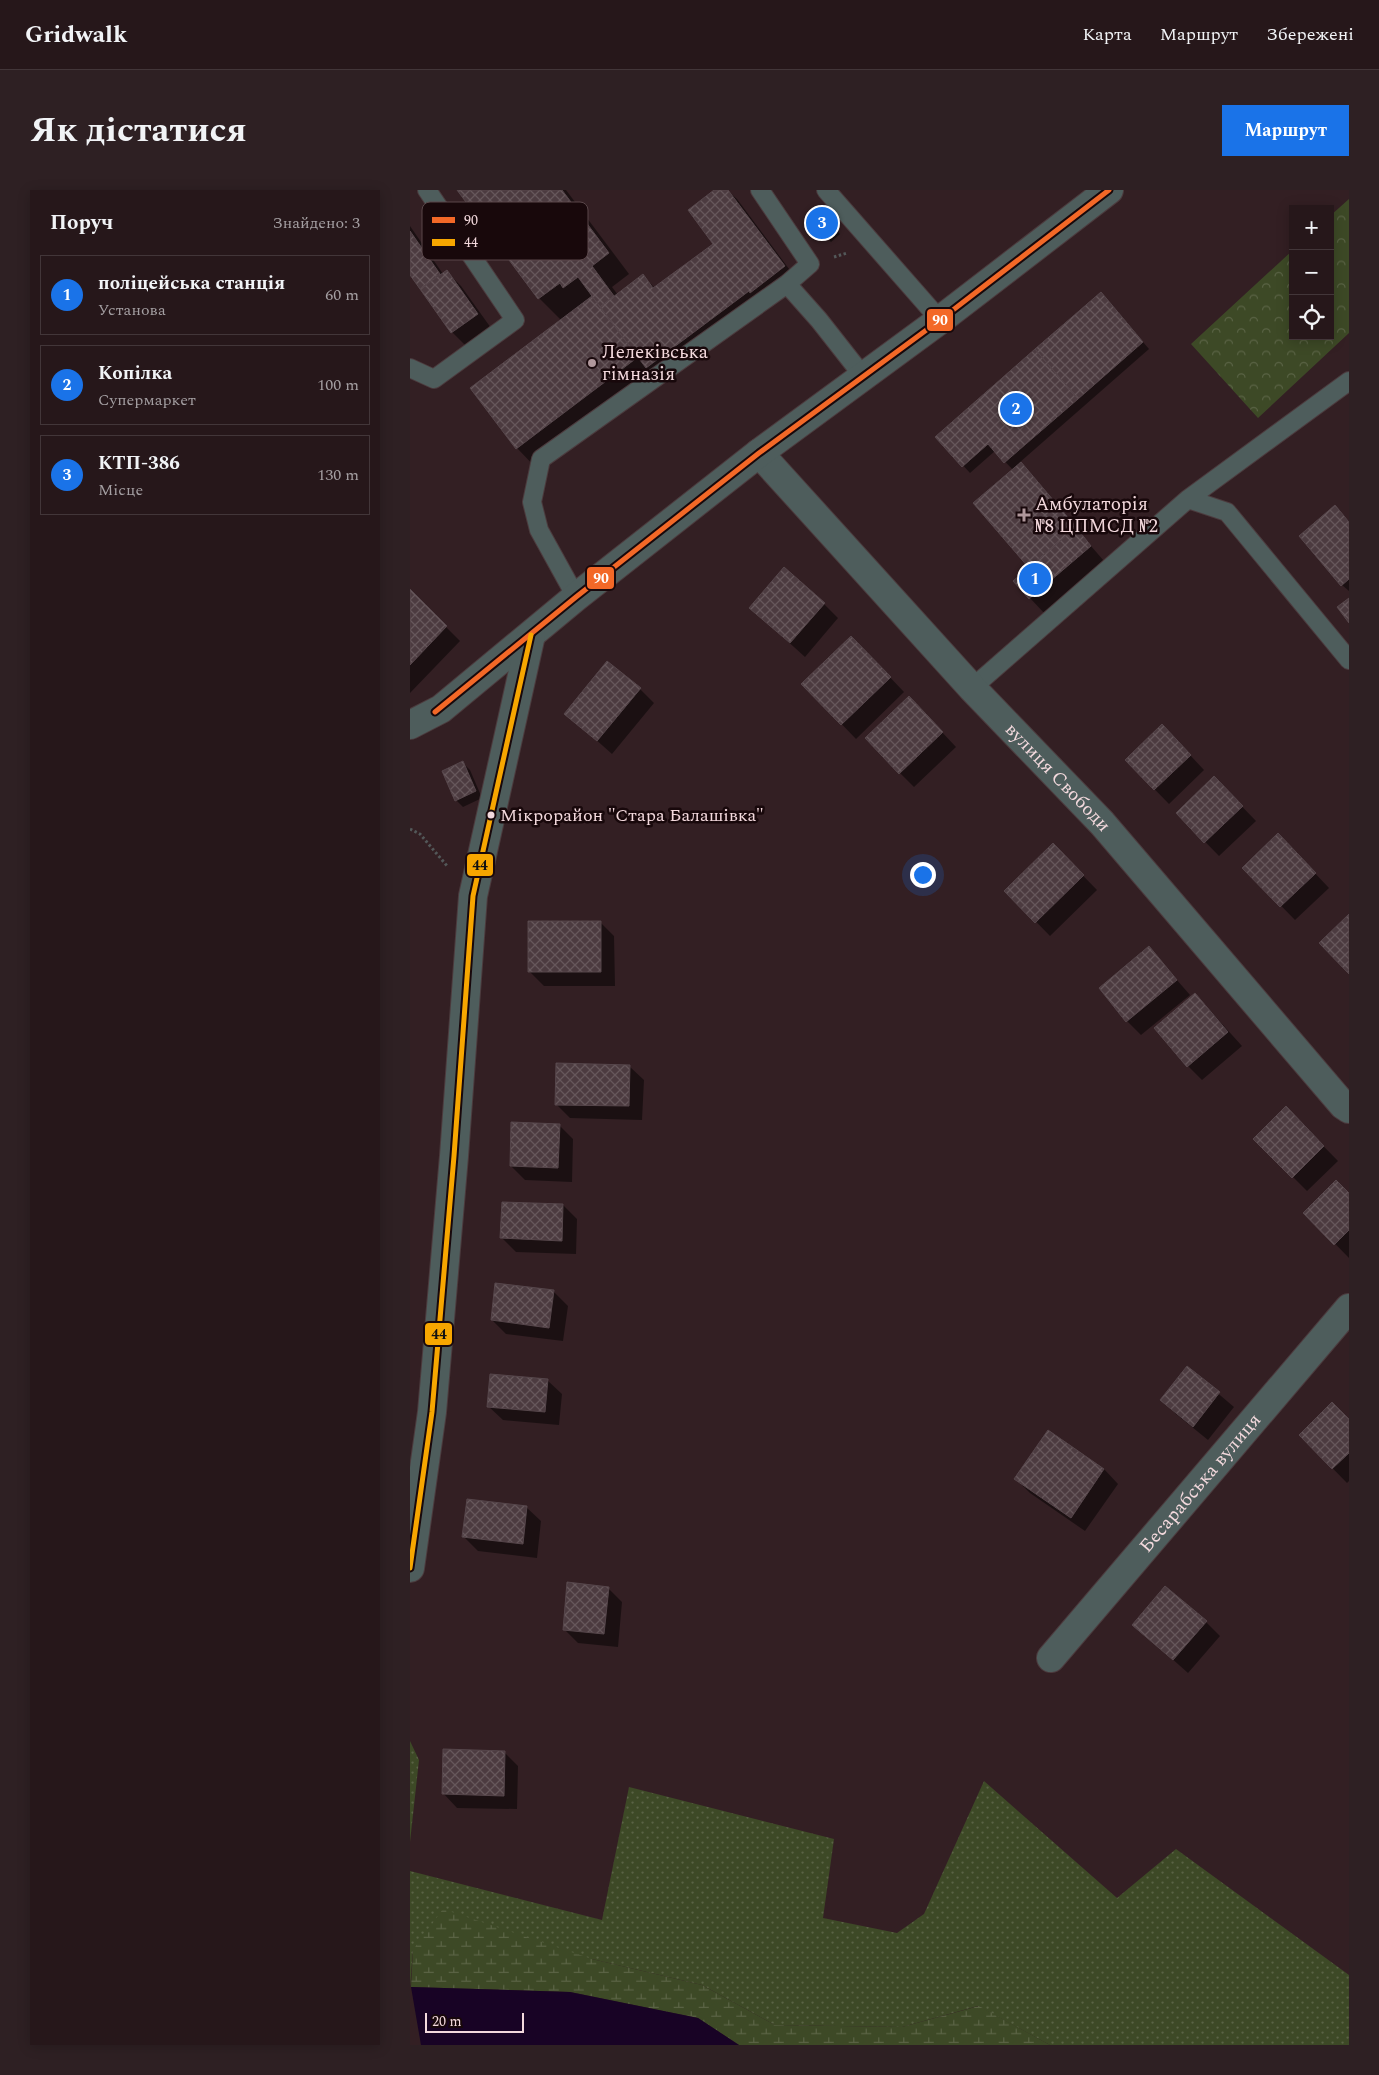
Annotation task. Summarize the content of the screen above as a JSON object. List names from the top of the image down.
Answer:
{
  "streets": {
    "street": ["вулиця Свободи", "Бесарабська вулиця"]
  },
  "places": {
    "other": ["Лелеківська гімназія", "Мікрорайон \"Стара Балашівка\""],
    "health": ["Амбулаторія №8 ЦПМСД №2"]
  },
  "lines": ["transit line 90", "transit line 44"],
  "legend": ["90", "44"],
  "scale_bar": "20 m",
  "page": {
    "header": "Gridwalk",
    "nav": ["Карта", "Маршрут", "Збережені"],
    "title": "Як дістатися",
    "buttons": "Маршрут",
    "heading": ["Поруч", "Знайдено: 3"],
    "map_buttons": ["+", "−"],
    "pins": ["3", "2", "1"],
    "list": [
      {
        "mark": "1",
        "name": "поліцейська станція",
        "note": "Установа",
        "value": "60 m"
      },
      {
        "mark": "2",
        "name": "Копілка",
        "note": "Супермаркет",
        "value": "100 m"
      },
      {
        "mark": "3",
        "name": "КТП-386",
        "note": "Місце",
        "value": "130 m"
      }
    ],
    "scale": "20 m"
  }
}
